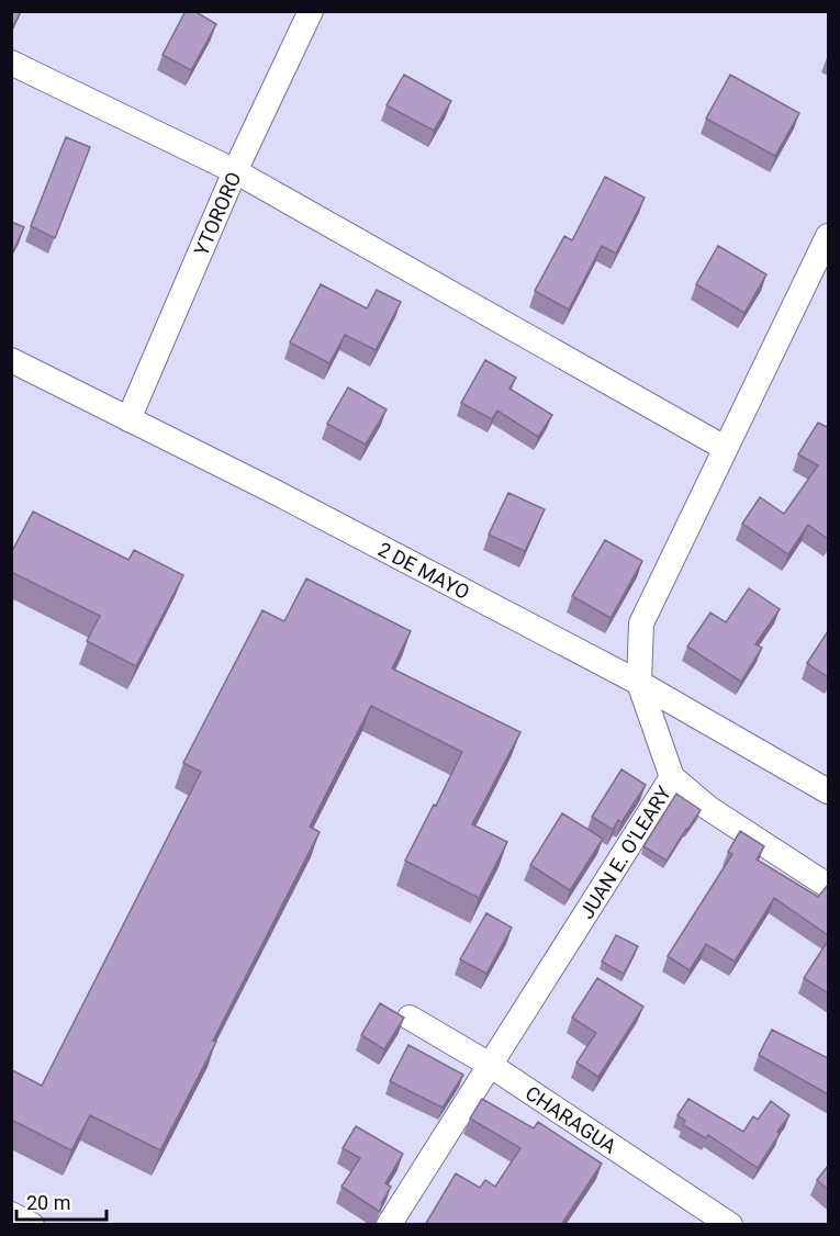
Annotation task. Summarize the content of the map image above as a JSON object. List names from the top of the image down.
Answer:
{
  "streets": {
    "street": [
      "YTORORO",
      "2 DE MAYO",
      "JUAN E. O'LEARY",
      "CHARAGUA"
    ]
  },
  "crossings": [
    ["YTORORO", "2 DE MAYO"],
    ["2 DE MAYO", "JUAN E. O'LEARY"],
    ["JUAN E. O'LEARY", "CHARAGUA"]
  ],
  "scale_bar": "20 m"
}
